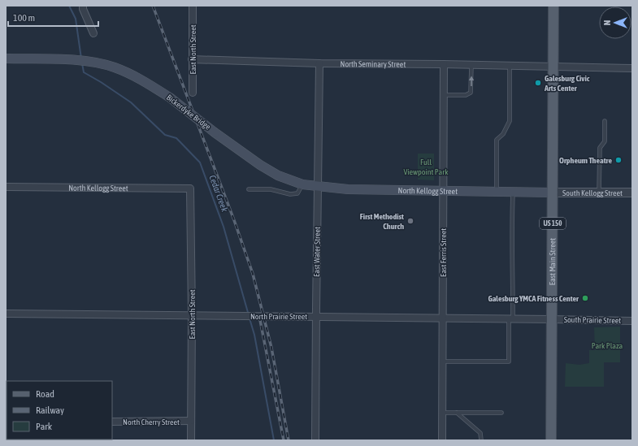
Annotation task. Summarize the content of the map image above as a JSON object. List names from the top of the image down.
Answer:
{
  "streets": {
    "main road": [
      "Bickerdyke Bridge",
      "North Kellogg Street",
      "US 150",
      "East Main Street"
    ],
    "street": [
      "East North Street",
      "North Seminary Street",
      "South Kellogg Street",
      "East Water Street",
      "East Ferris Street",
      "North Prairie Street",
      "South Prairie Street",
      "North Cherry Street"
    ]
  },
  "crossings": [
    ["East North Street", "North Seminary Street"],
    ["East North Street", "North Kellogg Street"],
    ["East North Street", "North Prairie Street"],
    ["East North Street", "North Cherry Street"],
    ["North Seminary Street", "East Water Street"],
    ["North Seminary Street", "East Ferris Street"],
    ["North Seminary Street", "East Main Street"],
    ["Bickerdyke Bridge", "North Kellogg Street"],
    ["North Kellogg Street", "South Kellogg Street"],
    ["North Kellogg Street", "East Water Street"],
    ["North Kellogg Street", "East Ferris Street"],
    ["North Kellogg Street", "East Main Street"],
    ["South Kellogg Street", "East Main Street"],
    ["East Water Street", "North Prairie Street"],
    ["East Ferris Street", "North Prairie Street"],
    ["East Main Street", "North Prairie Street"],
    ["East Main Street", "South Prairie Street"],
    ["North Prairie Street", "South Prairie Street"]
  ],
  "water": ["Cedar Creek"],
  "parks": ["Full Viewpoint Park", "Park Plaza"],
  "places": [
    "Galesburg Civic Arts Center",
    "Orpheum Theatre",
    "First Methodist Church",
    "Galesburg YMCA Fitness Center"
  ],
  "legend": ["Road", "Railway", "Park"],
  "scale_bar": "100 m",
  "north": "left"
}
